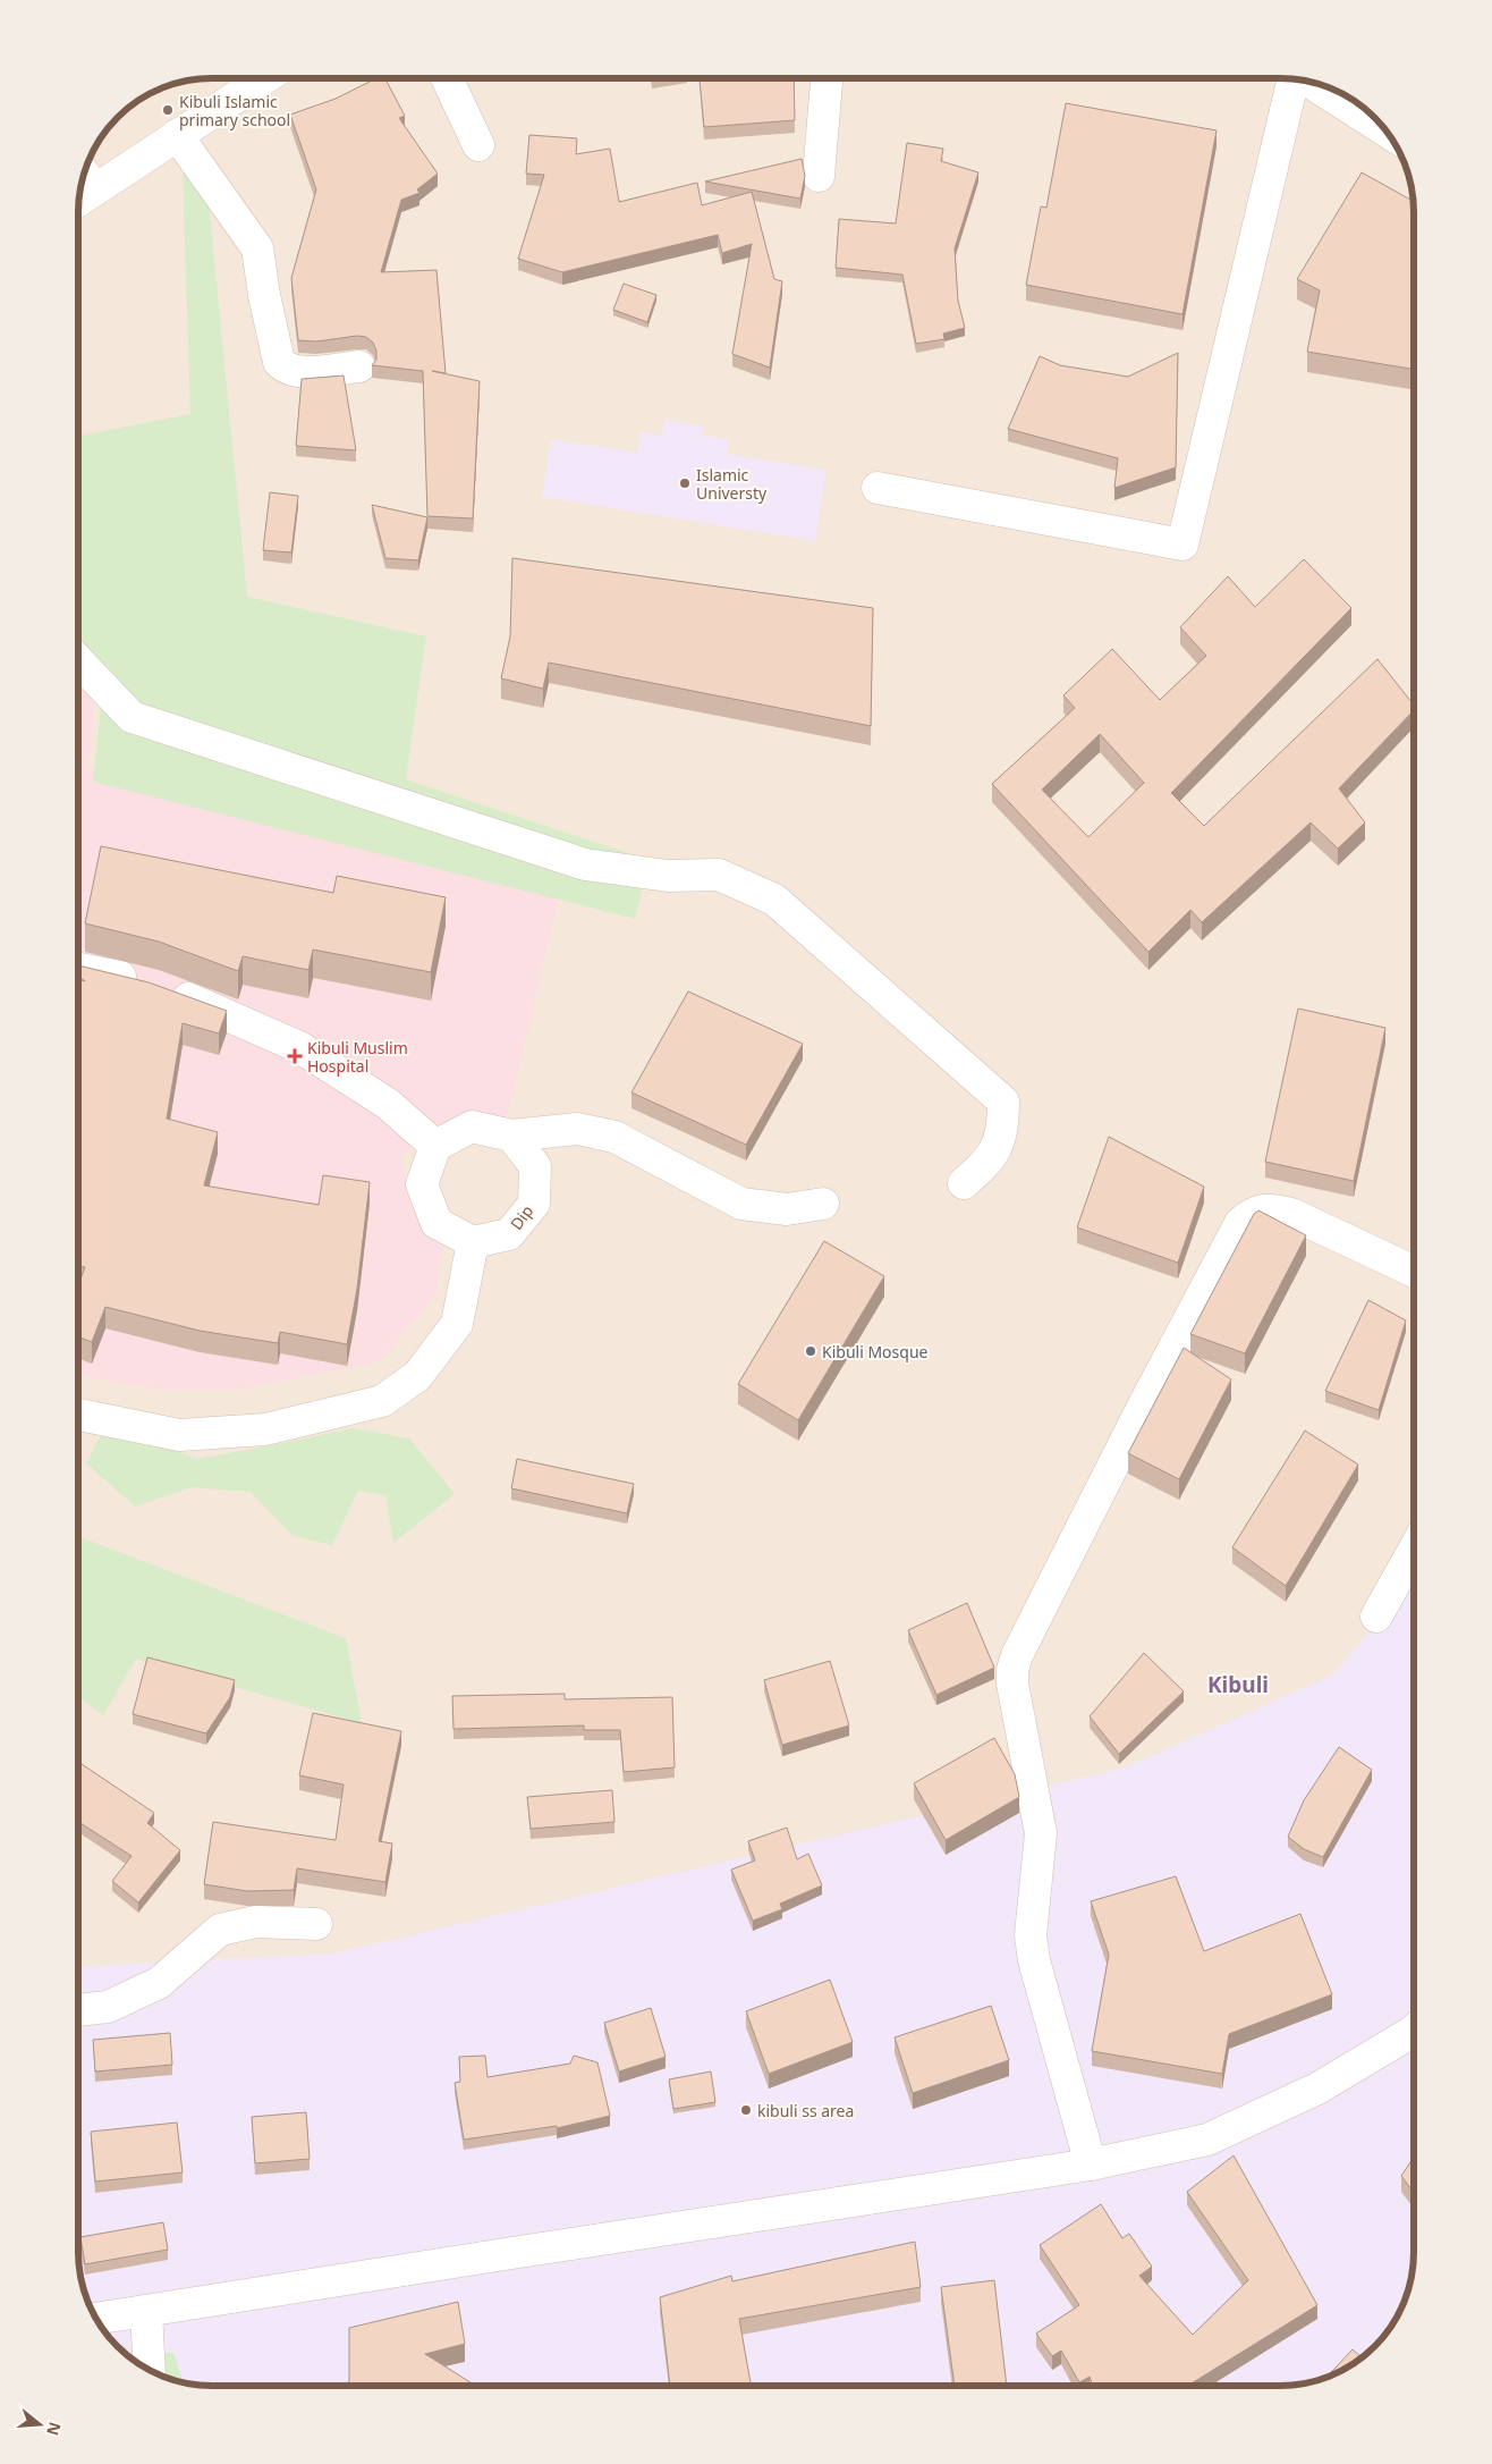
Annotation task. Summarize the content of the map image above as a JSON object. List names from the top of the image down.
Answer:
{
  "streets": {
    "street": ["Dip"]
  },
  "districts": ["Kibuli"],
  "places": {
    "other": [
      "Kibuli Islamic primary school",
      "Islamic Universty",
      "Kibuli Mosque",
      "kibuli ss area"
    ],
    "health": ["Kibuli Muslim Hospital"]
  },
  "north": "right"
}
